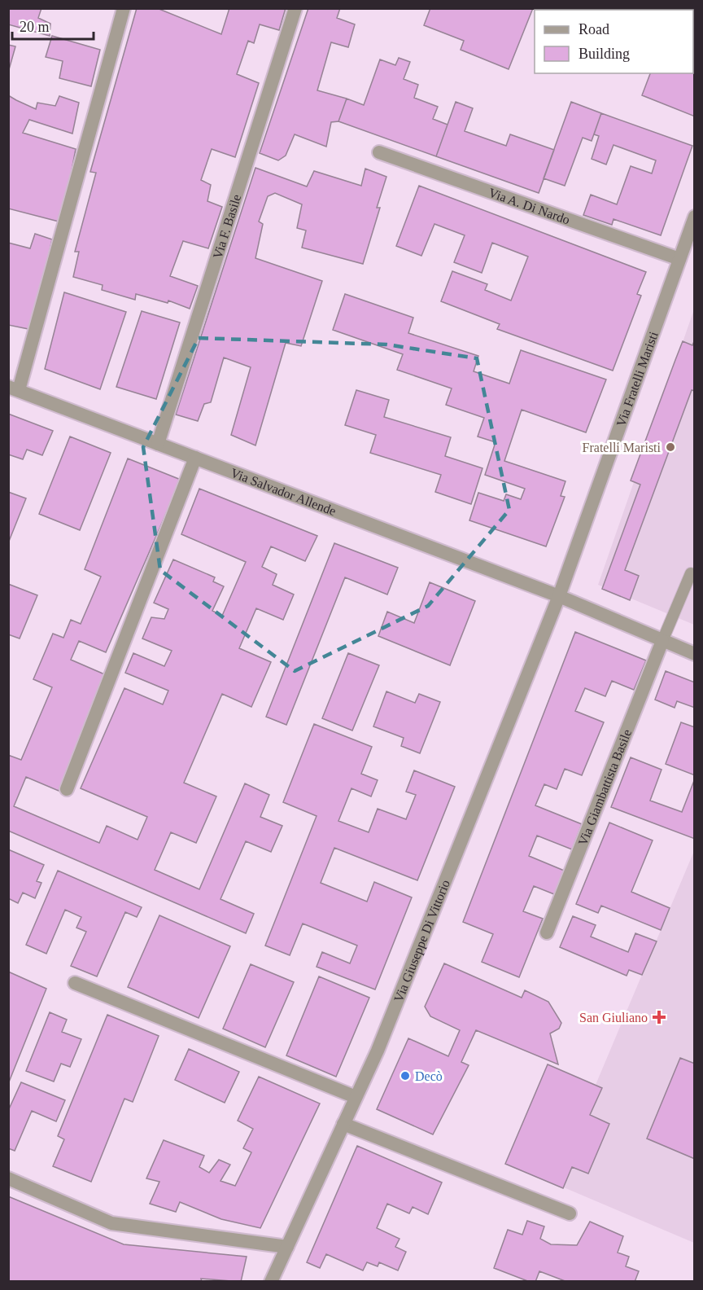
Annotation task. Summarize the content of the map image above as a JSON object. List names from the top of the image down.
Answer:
{
  "streets": {
    "street": [
      "Via A. Di Nardo",
      "Via F. Basile",
      "Via Fratelli Maristi",
      "Via Salvador Allende",
      "Via Giambattista Basile",
      "Via Giuseppe Di Vittorio"
    ]
  },
  "crossings": [
    ["Via A. Di Nardo", "Via Fratelli Maristi"],
    ["Via F. Basile", "Via Salvador Allende"],
    ["Via Fratelli Maristi", "Via Salvador Allende"],
    ["Via Fratelli Maristi", "Via Giuseppe Di Vittorio"],
    ["Via Salvador Allende", "Via Giuseppe Di Vittorio"]
  ],
  "places": {
    "other": ["Fratelli Maristi", "Decò"],
    "health": ["San Giuliano"]
  },
  "legend": ["Road", "Building"],
  "scale_bar": "20 m"
}
